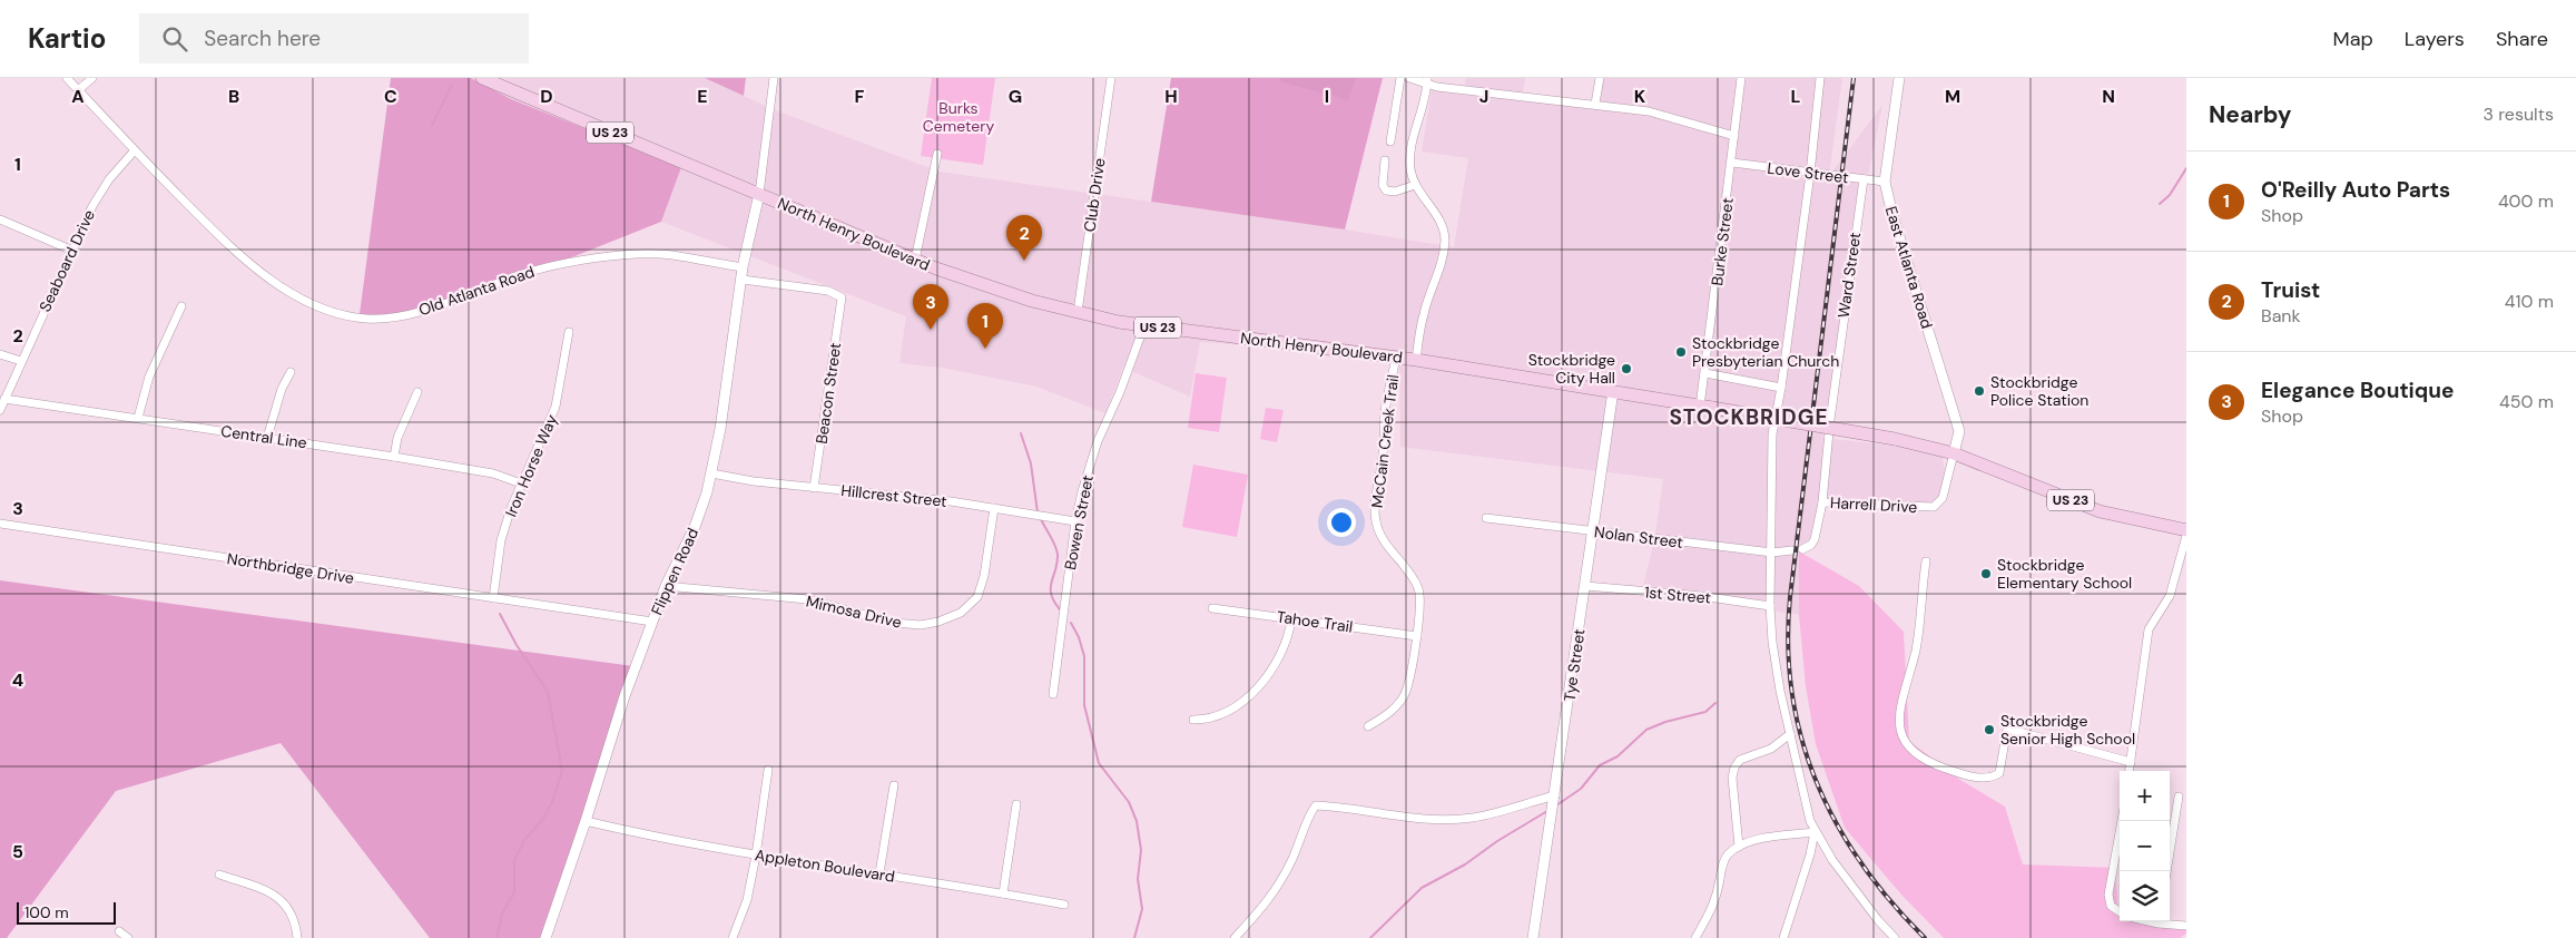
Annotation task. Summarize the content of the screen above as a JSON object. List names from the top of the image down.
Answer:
{
  "streets": {
    "highway": ["US 23", "North Henry Boulevard"],
    "street": [
      "Love Street",
      "Club Drive",
      "Burke Street",
      "Seaboard Drive",
      "East Atlanta Road",
      "Ward Street",
      "Old Atlanta Road",
      "Beacon Street",
      "Central Line",
      "McCain Creek Trail",
      "Iron Horse Way",
      "Hillcrest Street",
      "Harrell Drive",
      "Bowen Street",
      "Nolan Street",
      "Northbridge Drive",
      "Flippen Road",
      "1st Street",
      "Mimosa Drive",
      "Tahoe Trail",
      "Tye Street",
      "Appleton Boulevard"
    ]
  },
  "crossings": [
    ["Love Street", "Burke Street"],
    ["Love Street", "East Atlanta Road"],
    ["Love Street", "Ward Street"],
    ["Club Drive", "North Henry Boulevard"],
    ["North Henry Boulevard", "Burke Street"],
    ["North Henry Boulevard", "East Atlanta Road"],
    ["North Henry Boulevard", "McCain Creek Trail"],
    ["North Henry Boulevard", "Harrell Drive"],
    ["North Henry Boulevard", "Bowen Street"],
    ["North Henry Boulevard", "Flippen Road"],
    ["North Henry Boulevard", "Tye Street"],
    ["Seaboard Drive", "Old Atlanta Road"],
    ["Seaboard Drive", "Central Line"],
    ["East Atlanta Road", "Harrell Drive"],
    ["Ward Street", "Harrell Drive"],
    ["Old Atlanta Road", "Flippen Road"],
    ["Beacon Street", "Hillcrest Street"],
    ["Beacon Street", "Flippen Road"],
    ["Central Line", "Iron Horse Way"],
    ["McCain Creek Trail", "Tahoe Trail"],
    ["Iron Horse Way", "Northbridge Drive"],
    ["Hillcrest Street", "Bowen Street"],
    ["Hillcrest Street", "Flippen Road"],
    ["Hillcrest Street", "Mimosa Drive"],
    ["Nolan Street", "Tye Street"],
    ["Northbridge Drive", "Flippen Road"],
    ["Flippen Road", "Mimosa Drive"],
    ["Flippen Road", "Appleton Boulevard"],
    ["1st Street", "Tye Street"]
  ],
  "districts": ["STOCKBRIDGE"],
  "parks": ["Burks Cemetery"],
  "places": [
    "Stockbridge Presbyterian Church",
    "Stockbridge City Hall",
    "Stockbridge Police Station",
    "Stockbridge Elementary School",
    "Stockbridge Senior High School"
  ],
  "scale_bar": "100 m",
  "page": {
    "header": "Kartio",
    "search": "Search here",
    "nav": ["Map", "Layers", "Share"],
    "heading": ["Nearby", "3 results"],
    "list": [
      {
        "mark": "1",
        "name": "O'Reilly Auto Parts",
        "note": "Shop",
        "value": "400 m"
      },
      {
        "mark": "2",
        "name": "Truist",
        "note": "Bank",
        "value": "410 m"
      },
      {
        "mark": "3",
        "name": "Elegance Boutique",
        "note": "Shop",
        "value": "450 m"
      }
    ],
    "pins": ["2", "3", "1"],
    "map_buttons": ["+", "−"],
    "scale": "100 m"
  },
  "grid": {
    "columns": [
      "A",
      "B",
      "C",
      "D",
      "E",
      "F",
      "G",
      "H",
      "I",
      "J",
      "K",
      "L",
      "M",
      "N"
    ],
    "rows": [
      "1",
      "2",
      "3",
      "4",
      "5"
    ]
  }
}
